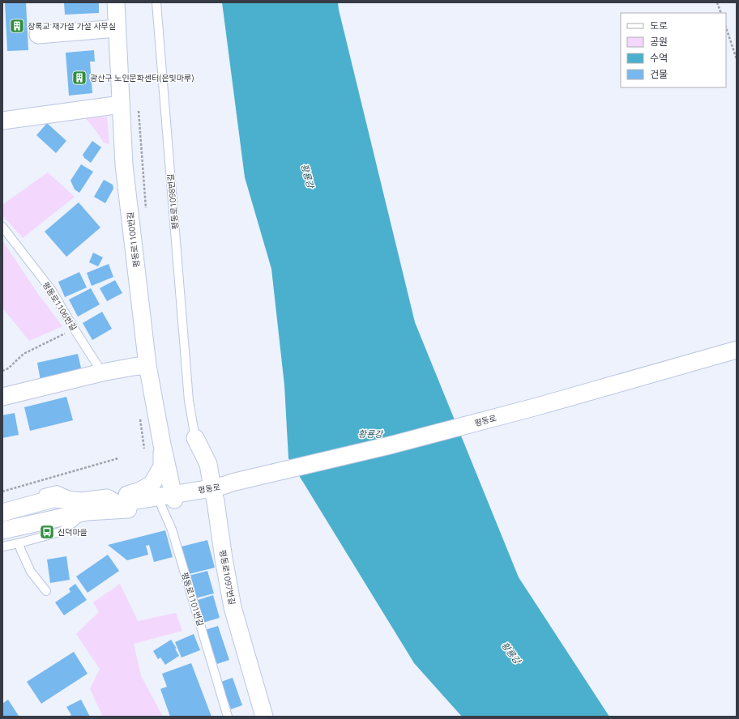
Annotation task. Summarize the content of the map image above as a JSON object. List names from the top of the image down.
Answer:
{
  "streets": {
    "street": ["평동로1100번길", "평동로", "평동로1097번길"],
    "lane": ["평동로1098번길", "평동로1106번길", "평동로1101번길"]
  },
  "crossings": [
    ["평동로1098번길", "평동로1097번길"],
    ["평동로1100번길", "평동로"],
    ["평동로1100번길", "평동로1101번길"],
    ["평동로", "평동로1097번길"],
    ["평동로", "평동로1101번길"]
  ],
  "water": ["황룡강"],
  "places": {
    "building": ["장록교 재가설 가설 사무실", "광산구 노인문화센터(은빛마루)"],
    "bus stop": ["신덕마을"]
  },
  "legend": [
    "도로",
    "공원",
    "수역",
    "건물"
  ]
}
